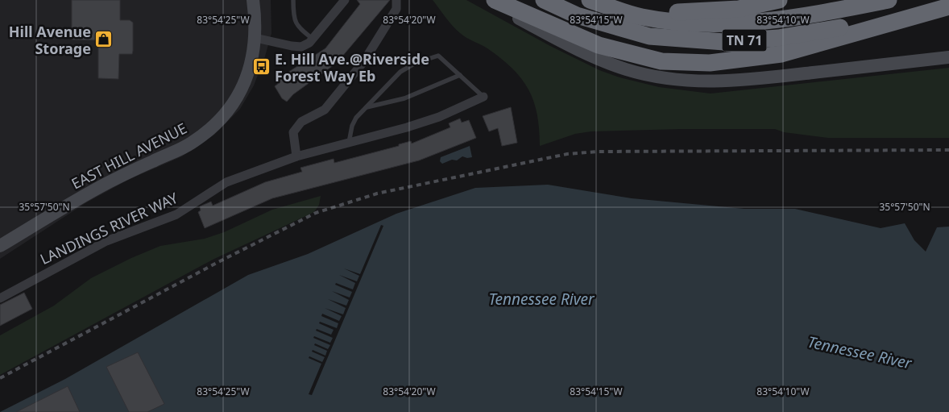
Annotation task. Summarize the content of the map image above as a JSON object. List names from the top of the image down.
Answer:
{
  "streets": {
    "highway": ["TN 71"],
    "main road": ["EAST HILL AVENUE"],
    "street": ["LANDINGS RIVER WAY"]
  },
  "water": ["Tennessee River"],
  "places": {
    "shop": ["Hill Avenue Storage"],
    "bus stop": ["E. Hill Ave.@Riverside Forest Way Eb"]
  },
  "coordinates": [
    "83°54'25\"W",
    "83°54'20\"W",
    "83°54'15\"W",
    "83°54'10\"W",
    "35°57'50\"N"
  ]
}
